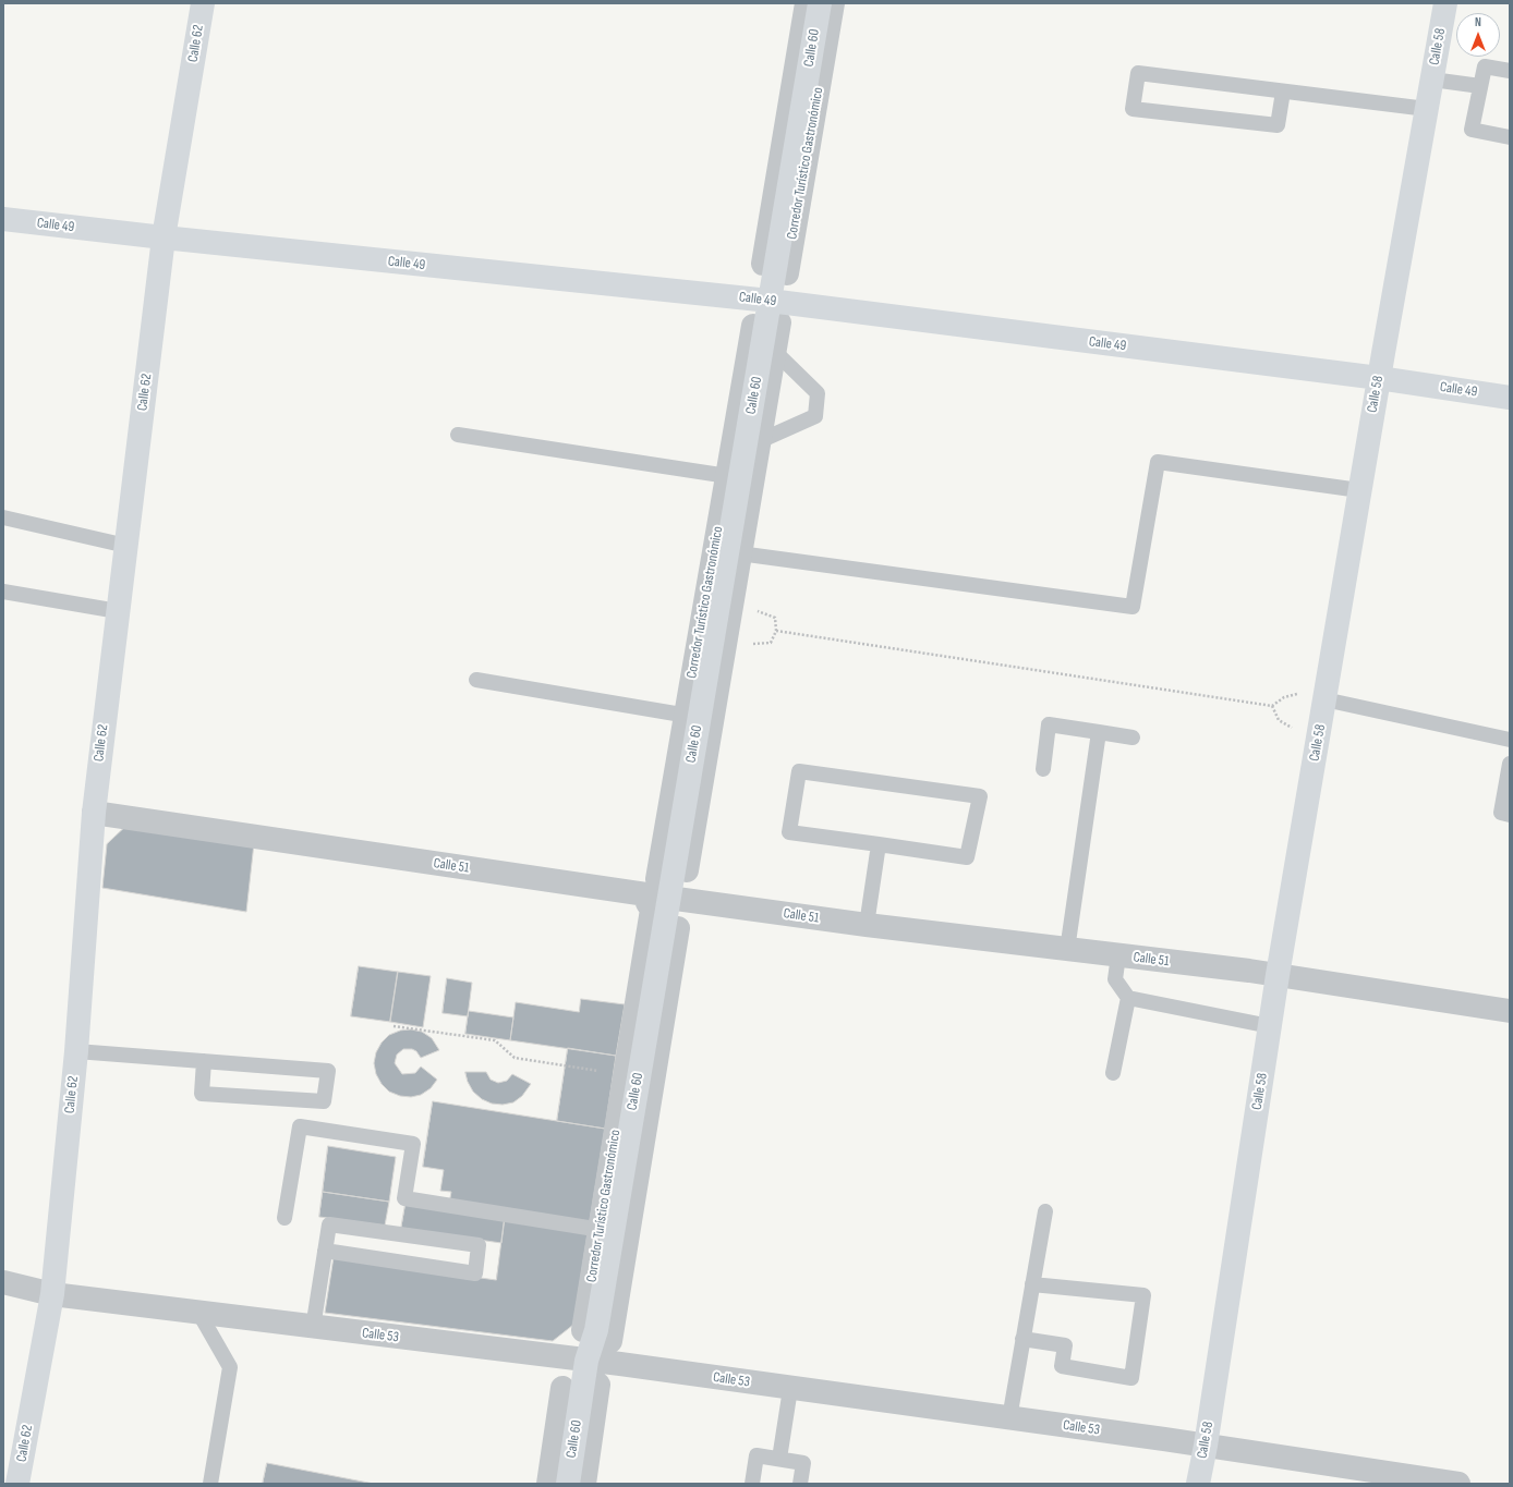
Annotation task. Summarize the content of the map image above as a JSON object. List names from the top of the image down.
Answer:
{
  "streets": {
    "main road": [
      "Calle 62",
      "Calle 58",
      "Calle 60",
      "Calle 49"
    ],
    "street": ["Corredor Turístico Gastronómico", "Calle 51", "Calle 53"]
  },
  "crossings": [
    ["Calle 62", "Calle 49"],
    ["Calle 62", "Calle 51"],
    ["Calle 62", "Calle 53"],
    ["Calle 58", "Calle 49"],
    ["Calle 58", "Calle 51"],
    ["Calle 58", "Calle 53"],
    ["Calle 60", "Corredor Turístico Gastronómico"],
    ["Calle 60", "Calle 49"],
    ["Calle 60", "Calle 51"],
    ["Calle 60", "Calle 53"],
    ["Corredor Turístico Gastronómico", "Calle 51"]
  ],
  "north": "top"
}
